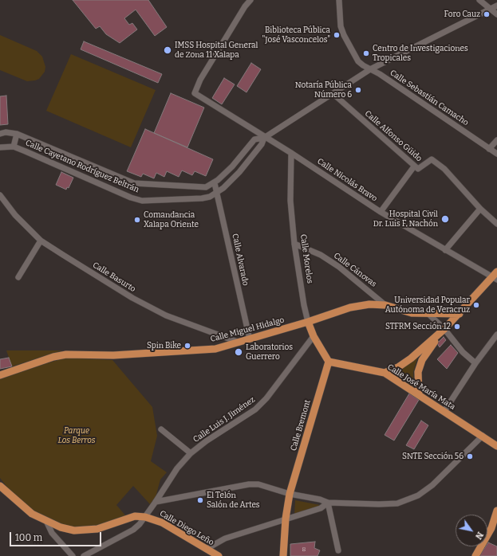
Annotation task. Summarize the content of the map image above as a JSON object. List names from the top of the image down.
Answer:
{
  "streets": {
    "main road": [
      "Calle Morelos",
      "Calle Miguel Hidalgo",
      "Calle José María Mata",
      "Calle Bremont",
      "Calle Diego Leño"
    ],
    "street": [
      "Calle Sebastián Camacho",
      "Calle Alfonso Güido",
      "Calle Cayetano Rodríguez Beltrán",
      "Calle Nicolás Bravo",
      "Calle Alvarado",
      "Calle Cánovas",
      "Calle Basurto",
      "Calle Luis J. Jiménez"
    ]
  },
  "crossings": [
    ["Calle Sebastián Camacho", "Calle Cayetano Rodríguez Beltrán"],
    ["Calle Alfonso Güido", "Calle Cayetano Rodríguez Beltrán"],
    ["Calle Cayetano Rodríguez Beltrán", "Calle Nicolás Bravo"],
    ["Calle Cayetano Rodríguez Beltrán", "Calle Alvarado"],
    ["Calle Nicolás Bravo", "Calle Morelos"],
    ["Calle Morelos", "Calle Cánovas"],
    ["Calle Morelos", "Calle Miguel Hidalgo"],
    ["Calle Morelos", "Calle José María Mata"],
    ["Calle Morelos", "Calle Luis J. Jiménez"],
    ["Calle Morelos", "Calle Bremont"],
    ["Calle Alvarado", "Calle Miguel Hidalgo"],
    ["Calle Cánovas", "Calle Miguel Hidalgo"],
    ["Calle Basurto", "Calle Miguel Hidalgo"],
    ["Calle José María Mata", "Calle Bremont"],
    ["Calle Luis J. Jiménez", "Calle Diego Leño"]
  ],
  "parks": ["Parque Los Berros"],
  "places": [
    "Foro Cauz",
    "Biblioteca Pública \"José Vasconcelos\"",
    "IMSS Hospital General de Zona 11 Xalapa",
    "Centro de Investigaciones Tropicales",
    "Notaría Pública Número 6",
    "Hospital Civil Dr. Luis F. Nachón",
    "Comandancia Xalapa Oriente",
    "Universidad Popular Autónoma de Veracruz",
    "STFRM Sección 12",
    "Spin Bike",
    "Laboratorios Guerrero",
    "SNTE Sección 56",
    "El Telón Salón de Artes"
  ],
  "house_numbers": ["8"],
  "scale_bar": "100 m",
  "north": "bottom right"
}
